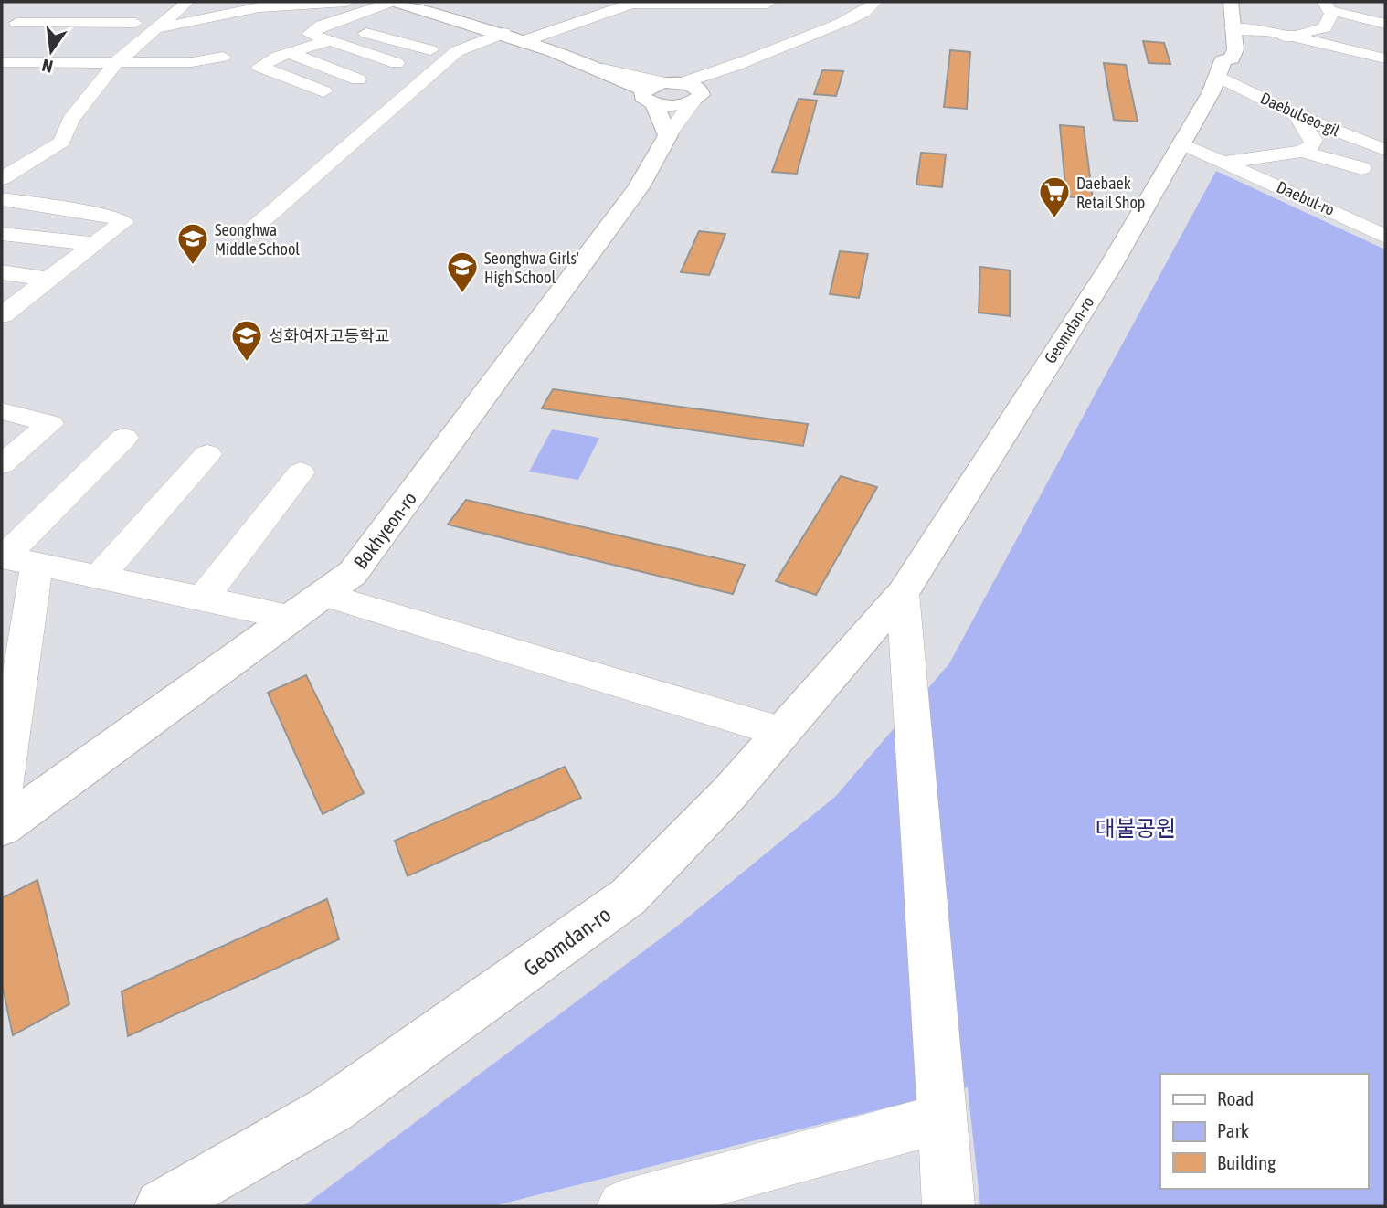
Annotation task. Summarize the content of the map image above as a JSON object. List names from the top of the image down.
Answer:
{
  "streets": {
    "main road": ["Geomdan-ro", "Bokhyeon-ro"],
    "street": ["Daebulseo-gil", "Daebul-ro"]
  },
  "crossings": [
    ["Daebulseo-gil", "Geomdan-ro"],
    ["Daebul-ro", "Geomdan-ro"]
  ],
  "parks": ["대불공원"],
  "places": {
    "supermarket": ["Daebaek Retail Shop"],
    "school or university": ["Seonghwa Middle School", "Seonghwa Girls' High School", "성화여자고등학교"]
  },
  "legend": ["Road", "Park", "Building"],
  "north": "bottom"
}
